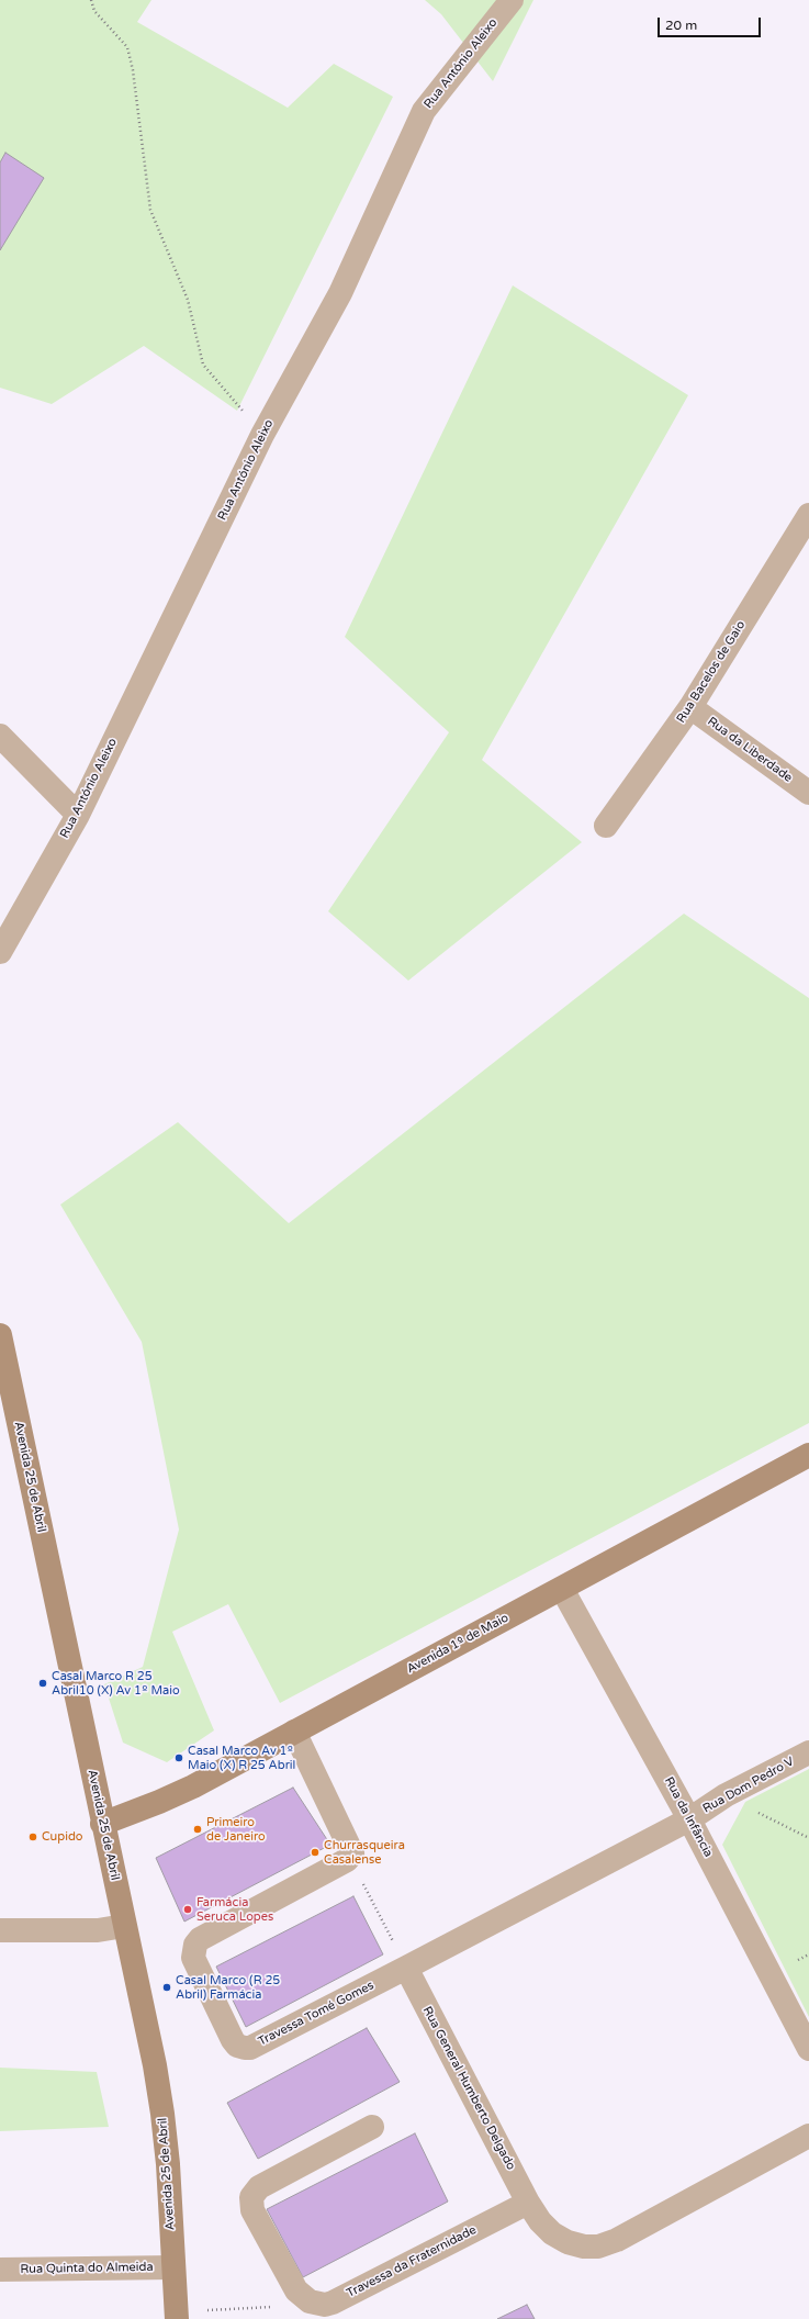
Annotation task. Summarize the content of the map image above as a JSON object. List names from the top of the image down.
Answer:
{
  "streets": {
    "main road": ["Avenida 25 de Abril", "Avenida 1º de Maio"],
    "street": [
      "Rua António Aleixo",
      "Rua Bacelos de Gaio",
      "Rua da Liberdade",
      "Rua Dom Pedro V",
      "Rua da Infância",
      "Travessa Tomé Gomes",
      "Rua General Humberto Delgado",
      "Travessa da Fraternidade",
      "Rua Quinta do Almeida"
    ]
  },
  "crossings": [
    ["Rua Bacelos de Gaio", "Rua da Liberdade"],
    ["Avenida 25 de Abril", "Avenida 1º de Maio"],
    ["Avenida 25 de Abril", "Rua Quinta do Almeida"],
    ["Avenida 1º de Maio", "Rua da Infância"],
    ["Rua Dom Pedro V", "Rua da Infância"],
    ["Travessa Tomé Gomes", "Rua General Humberto Delgado"],
    ["Rua General Humberto Delgado", "Travessa da Fraternidade"]
  ],
  "places": [
    "Casal Marco R 25 Abril10 (X) Av 1º Maio",
    "Casal Marco Av 1º Maio (X) R 25 Abril",
    "Primeiro de Janeiro",
    "Cupido",
    "Churrasqueira Casalense",
    "Farmácia Seruca Lopes",
    "Casal Marco (R 25 Abril) Farmácia"
  ],
  "scale_bar": "20 m"
}
